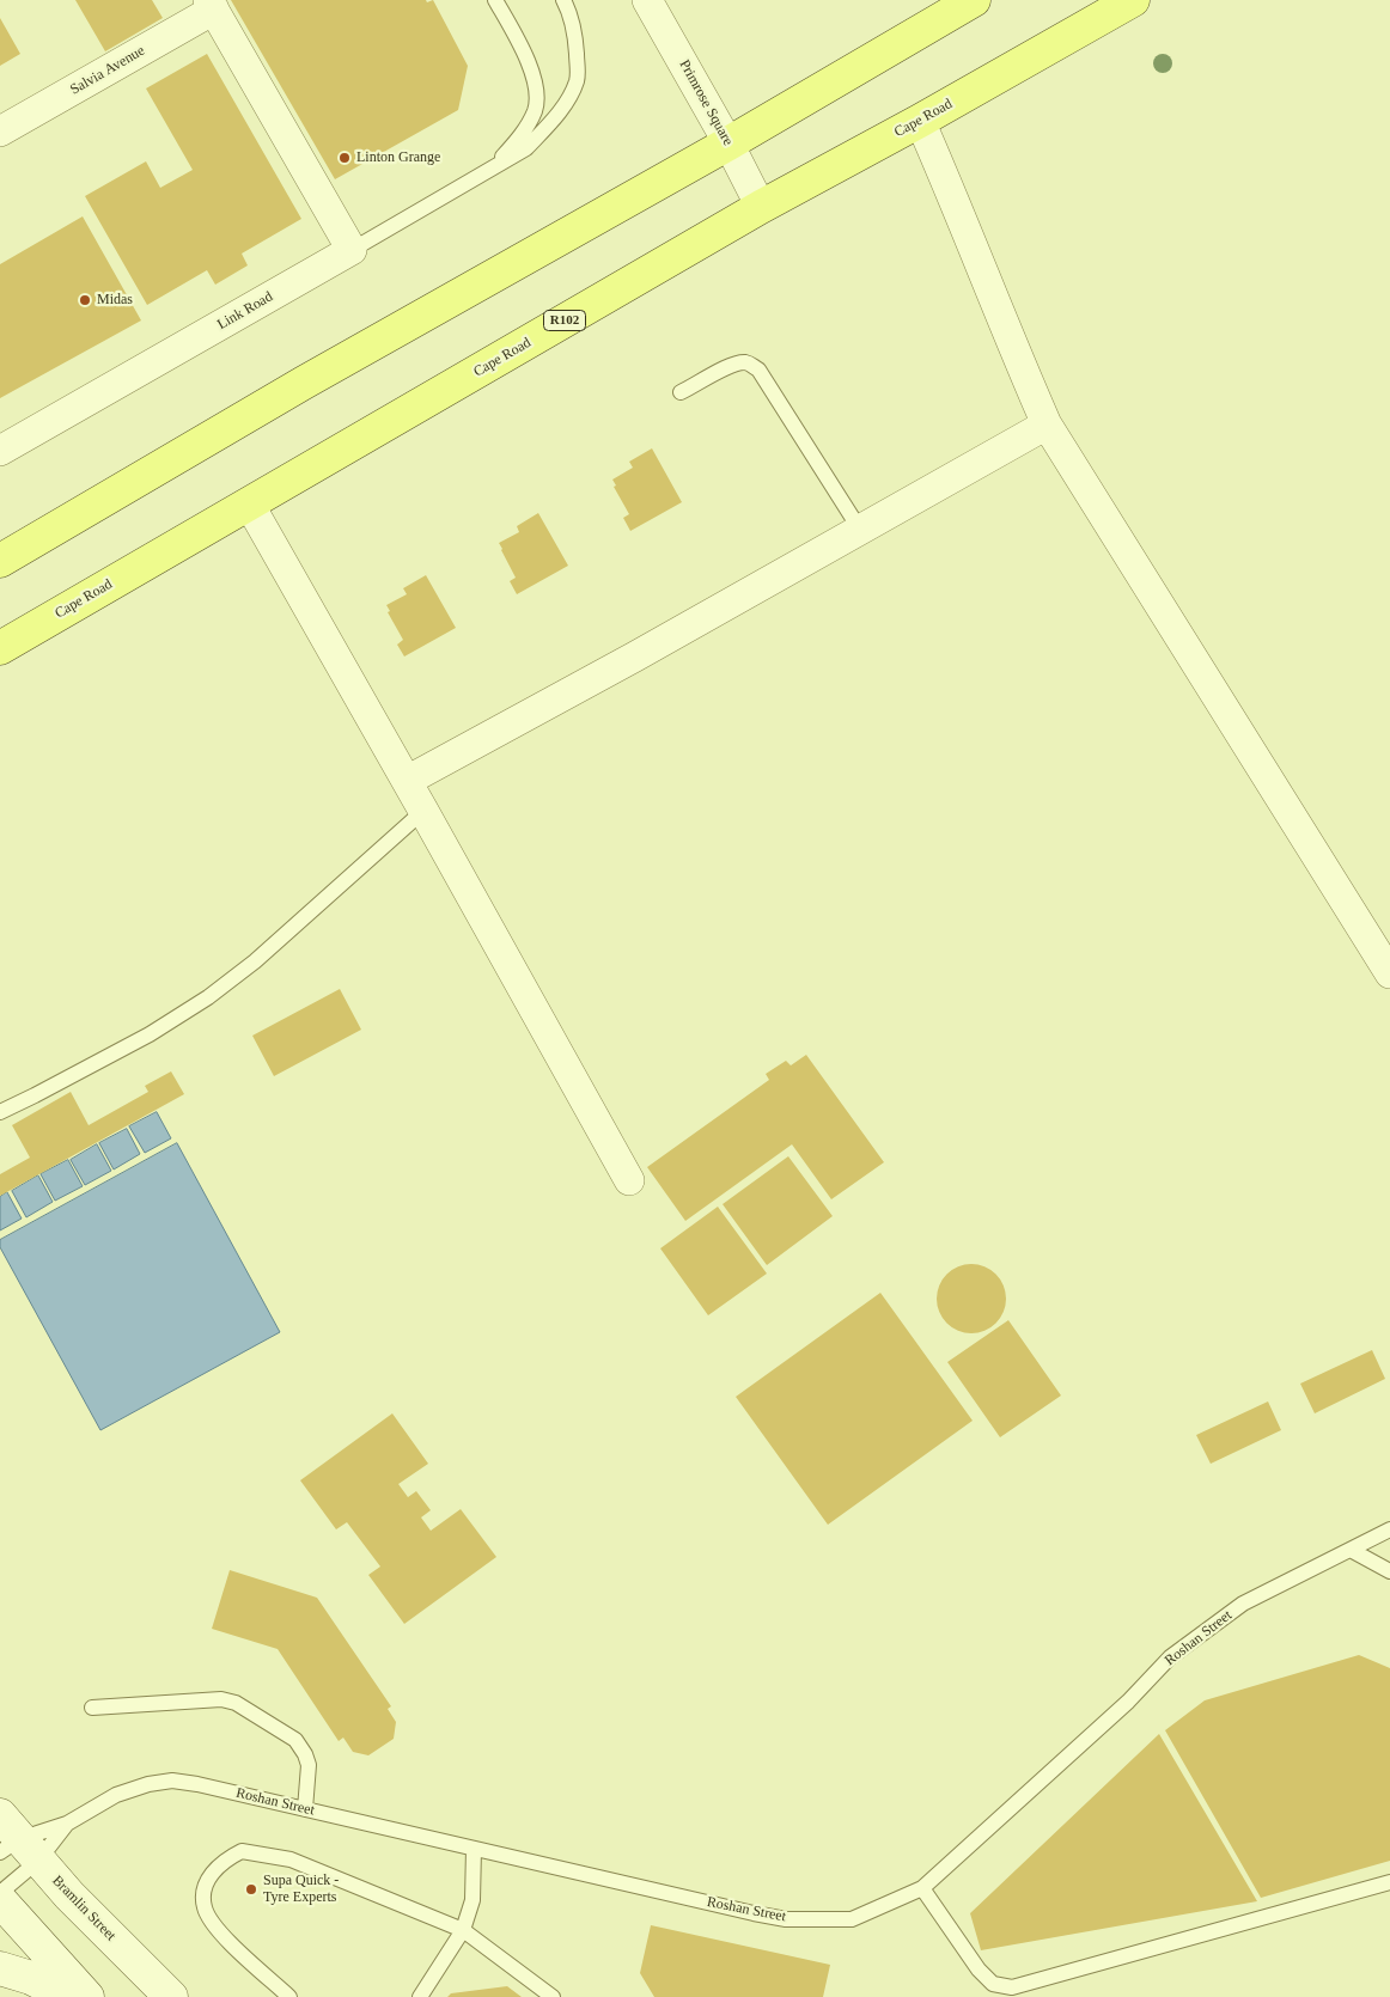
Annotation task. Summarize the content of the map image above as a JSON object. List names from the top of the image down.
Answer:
{
  "streets": {
    "main road": ["Cape Road", "R102", "Bramlin Street"],
    "street": ["Salvia Avenue", "Primrose Square", "Link Road"],
    "lane": ["Roshan Street"]
  },
  "crossings": [
    ["Primrose Square", "Cape Road"],
    ["Roshan Street", "Bramlin Street"]
  ],
  "places": ["Linton Grange", "Midas", "Supa Quick - Tyre Experts"]
}
